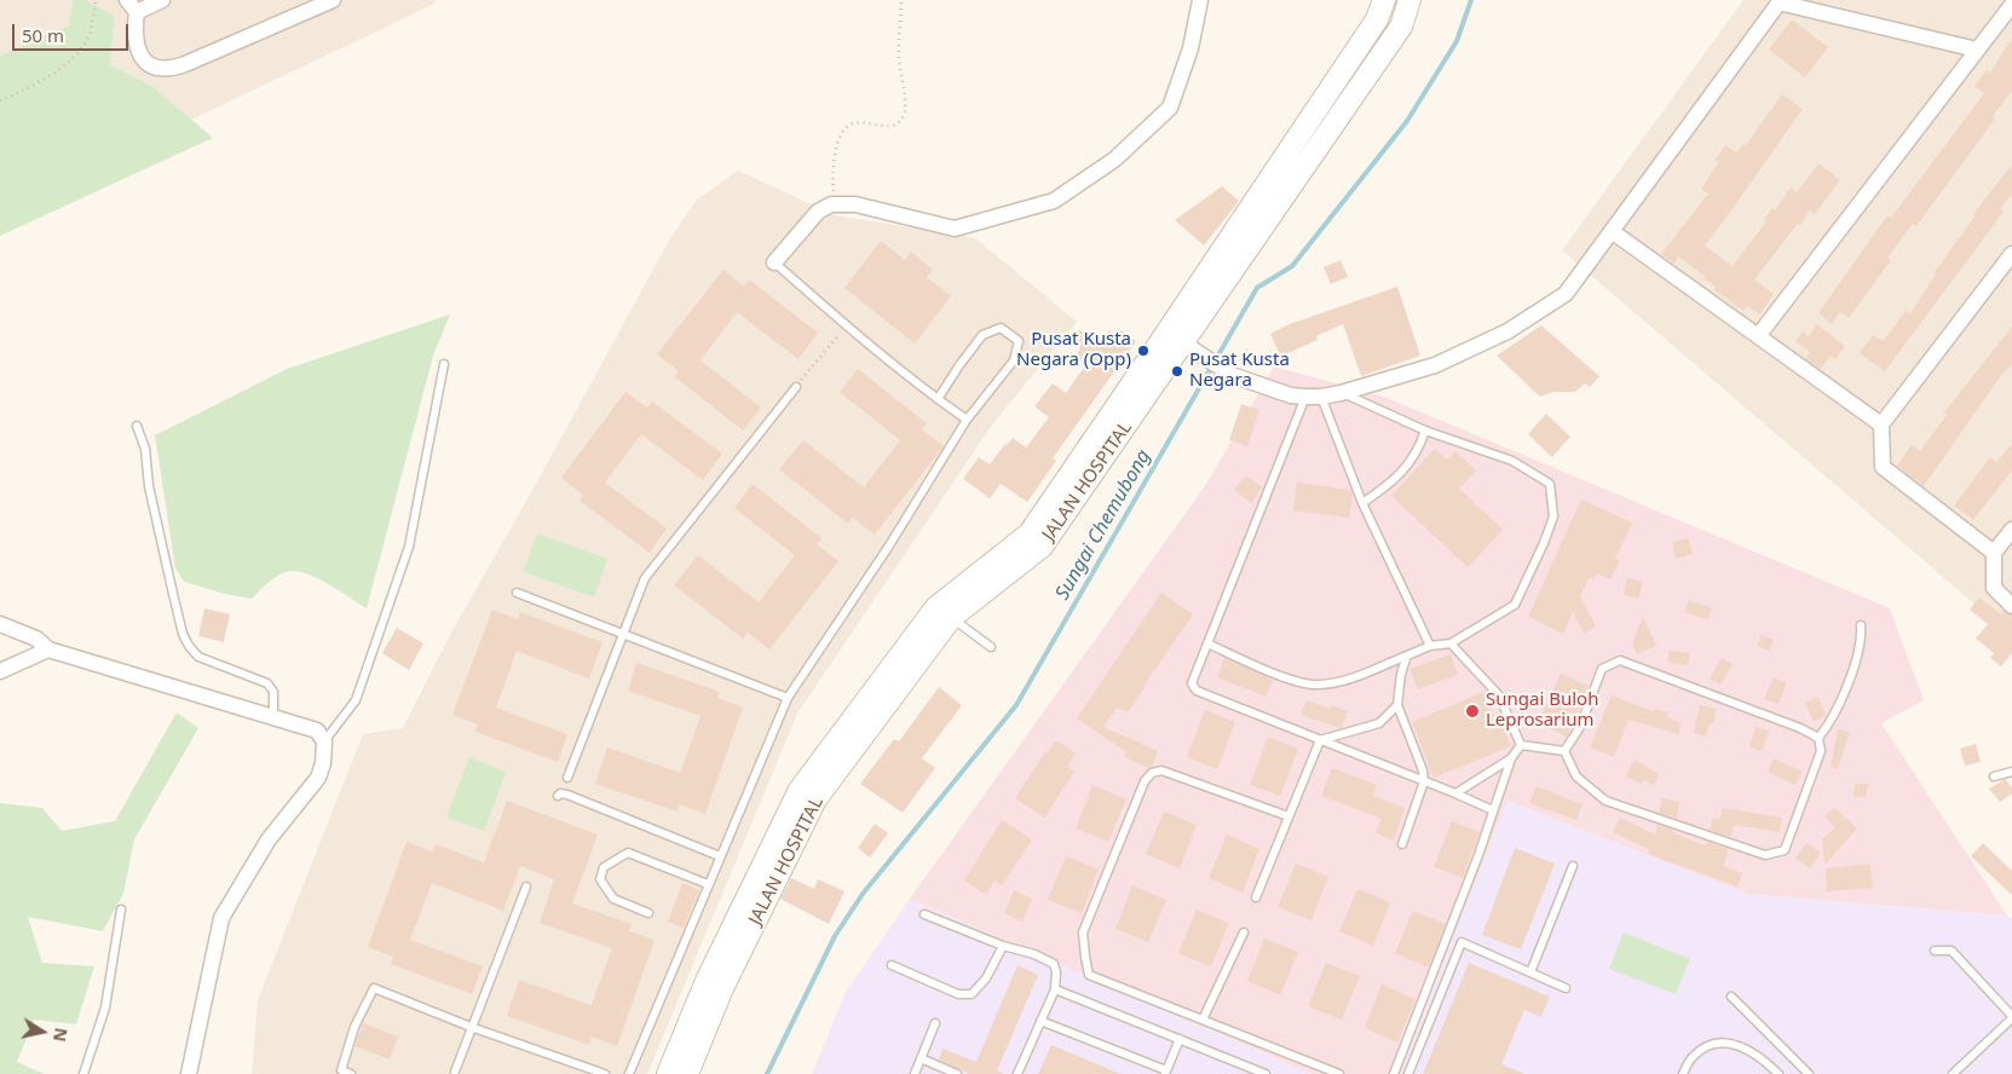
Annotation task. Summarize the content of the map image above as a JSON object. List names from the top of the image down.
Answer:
{
  "streets": {
    "main road": ["JALAN HOSPITAL"]
  },
  "water": ["Sungai Chemubong"],
  "places": ["Pusat Kusta Negara (Opp)", "Pusat Kusta Negara", "Sungai Buloh Leprosarium"],
  "scale_bar": "50 m",
  "north": "right"
}
